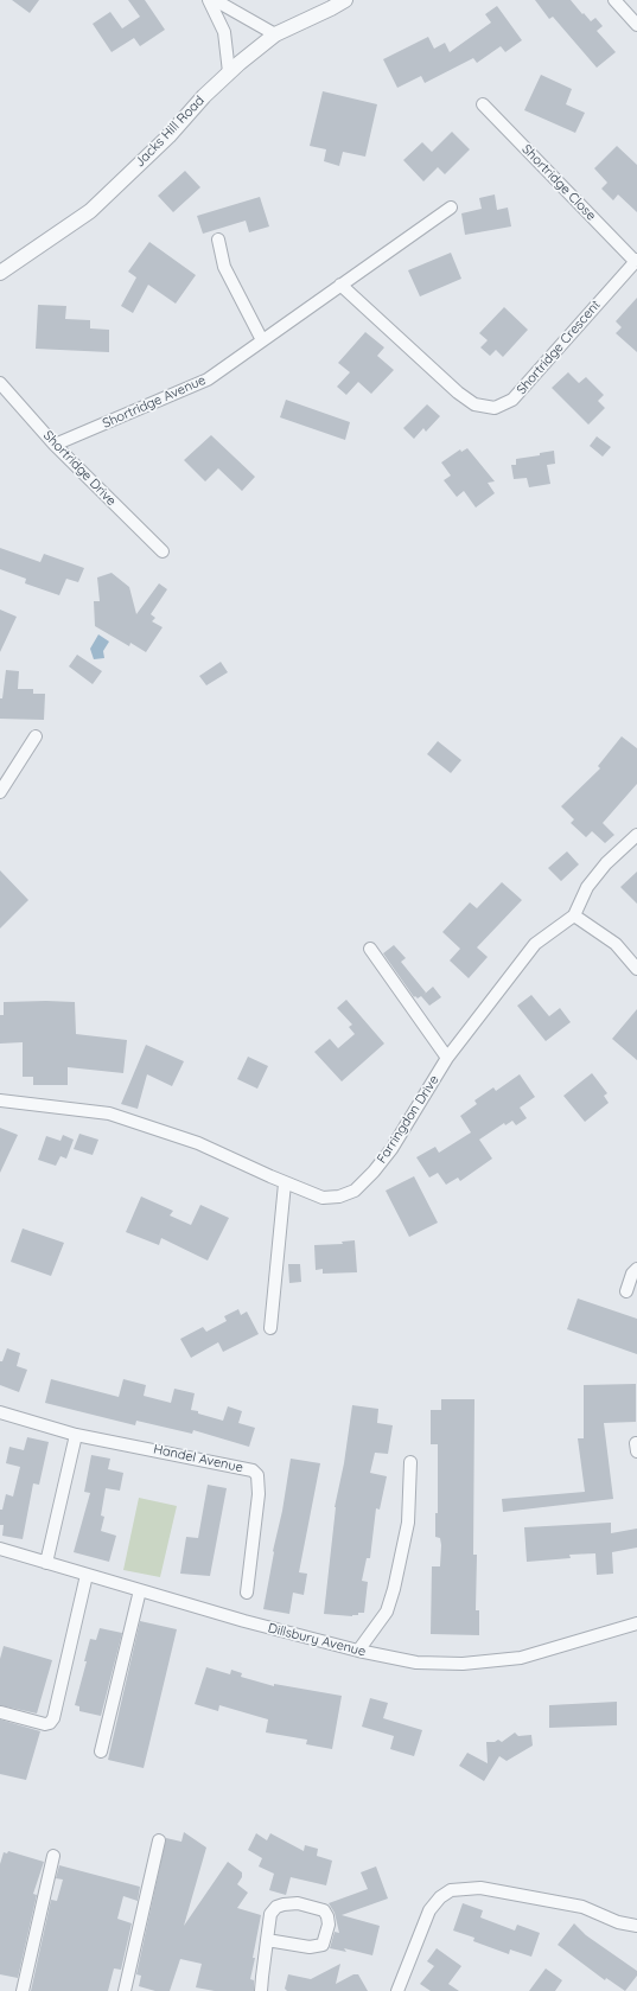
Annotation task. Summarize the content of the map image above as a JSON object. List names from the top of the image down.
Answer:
{
  "streets": {
    "street": [
      "Jacks Hill Road",
      "Shortridge Close",
      "Shortridge Crescent",
      "Shortridge Avenue",
      "Shortridge Drive",
      "Farringdon Drive",
      "Handel Avenue",
      "Dillsbury Avenue"
    ]
  },
  "crossings": [
    ["Shortridge Close", "Shortridge Crescent"],
    ["Shortridge Crescent", "Shortridge Avenue"],
    ["Shortridge Avenue", "Shortridge Drive"]
  ]
}
